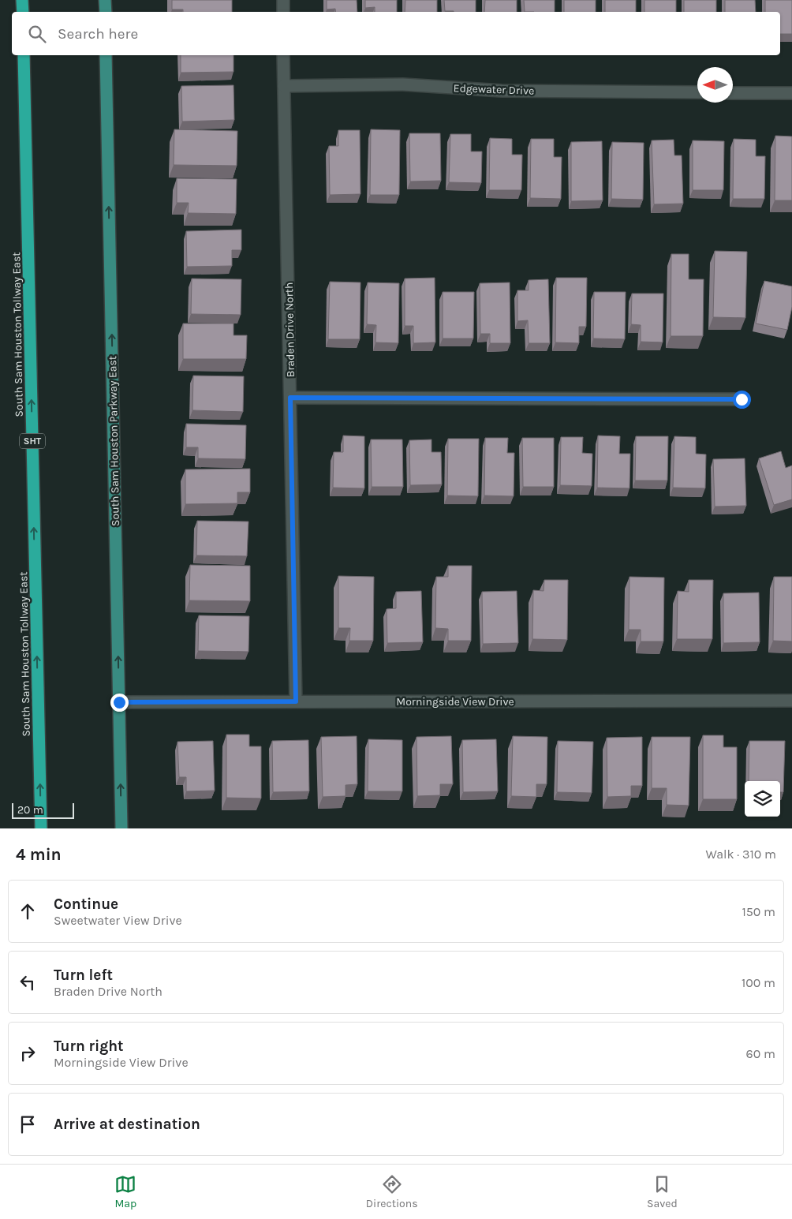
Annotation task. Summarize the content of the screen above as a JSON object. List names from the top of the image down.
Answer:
{
  "streets": {
    "highway": ["South Sam Houston Tollway East", "SHT"],
    "main road": ["South Sam Houston Parkway East"],
    "street": ["Edgewater Drive", "Braden Drive North", "Morningside View Drive"]
  },
  "crossings": [
    ["Edgewater Drive", "Braden Drive North"],
    ["Braden Drive North", "Morningside View Drive"],
    ["South Sam Houston Parkway East", "Morningside View Drive"]
  ],
  "one_way": ["South Sam Houston Tollway East", "South Sam Houston Parkway East"],
  "scale_bar": "20 m",
  "north": "left",
  "page": {
    "search": "Search here",
    "scale": "20 m",
    "heading": ["4 min", "Walk · 310 m"],
    "list": [
      ["Continue", "Sweetwater View Drive", "150 m"],
      ["Turn left", "Braden Drive North", "100 m"],
      ["Turn right", "Morningside View Drive", "60 m"],
      "Arrive at destination"
    ],
    "nav": ["Map", "Directions", "Saved"]
  }
}
